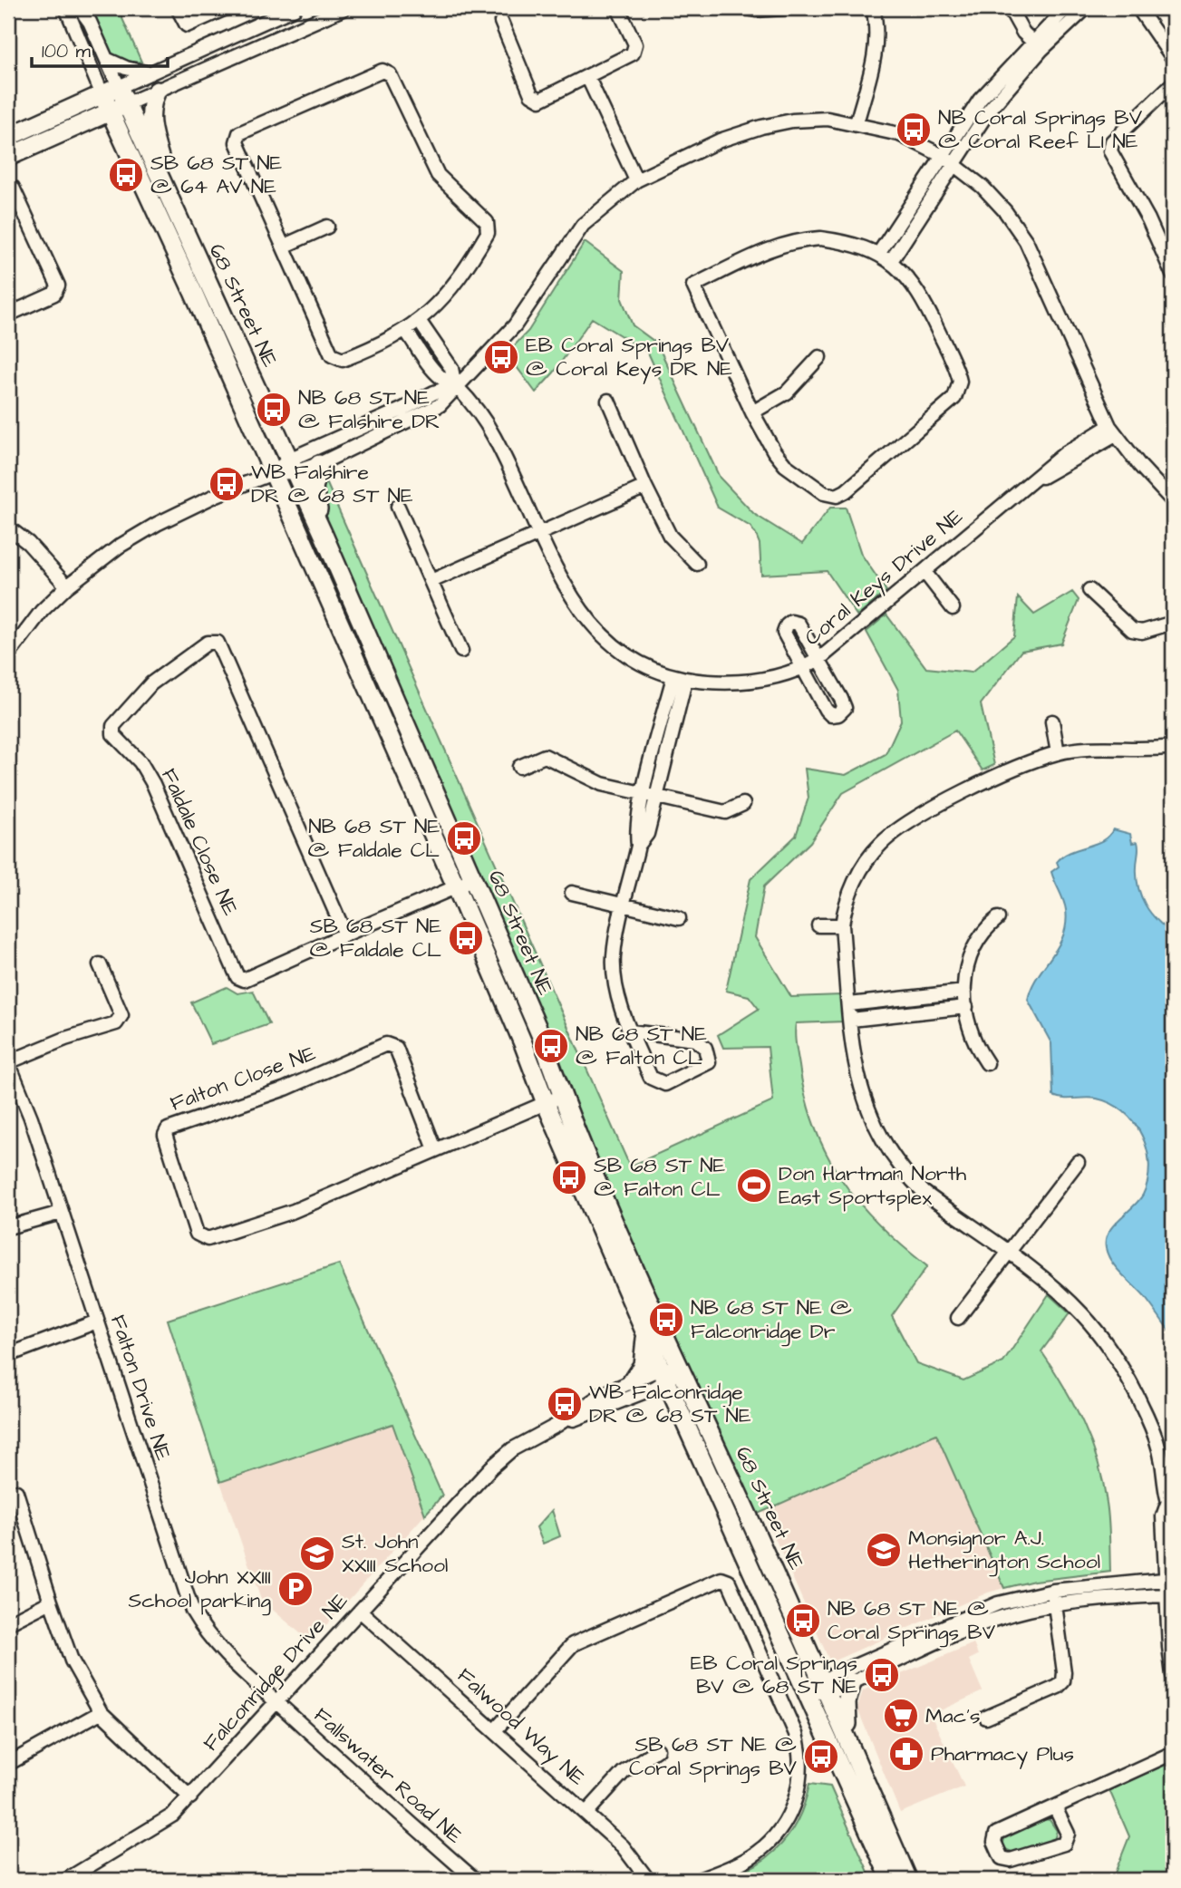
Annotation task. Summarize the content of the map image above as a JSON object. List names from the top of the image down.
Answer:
{
  "streets": {
    "main road": ["68 Street NE"],
    "street": [
      "Coral Keys Drive NE",
      "Faldale Close NE",
      "Falton Close NE",
      "Falton Drive NE",
      "Falconridge Drive NE",
      "Falwood Way NE",
      "Fallswater Road NE"
    ]
  },
  "crossings": [
    ["68 Street NE", "Faldale Close NE"],
    ["68 Street NE", "Falton Close NE"],
    ["68 Street NE", "Falconridge Drive NE"],
    ["Falton Drive NE", "Falconridge Drive NE"],
    ["Falton Drive NE", "Fallswater Road NE"],
    ["Falconridge Drive NE", "Falwood Way NE"],
    ["Falconridge Drive NE", "Fallswater Road NE"]
  ],
  "places": {
    "bus stop": [
      "NB Coral Springs BV @ Coral Reef LI NE",
      "SB 68 ST NE @ 64 AV NE",
      "EB Coral Springs BV @ Coral Keys DR NE",
      "NB 68 ST NE @ Falshire DR",
      "WB Falshire DR @ 68 ST NE",
      "NB 68 ST NE @ Faldale CL",
      "SB 68 ST NE @ Faldale CL",
      "NB 68 ST NE @ Falton CL",
      "SB 68 ST NE @ Falton CL",
      "NB 68 ST NE @ Falconridge Dr",
      "WB Falconridge DR @ 68 ST NE",
      "NB 68 ST NE @ Coral Springs BV",
      "EB Coral Springs BV @ 68 ST NE",
      "SB 68 ST NE @ Coral Springs BV"
    ],
    "sports": ["Don Hartman North East Sportsplex"],
    "school or university": ["Monsignor A.J. Hetherington School", "St. John XXIII School"],
    "parking": ["John XXIII School parking"],
    "supermarket": ["Mac's"],
    "pharmacy": ["Pharmacy Plus"]
  },
  "scale_bar": "100 m"
}
